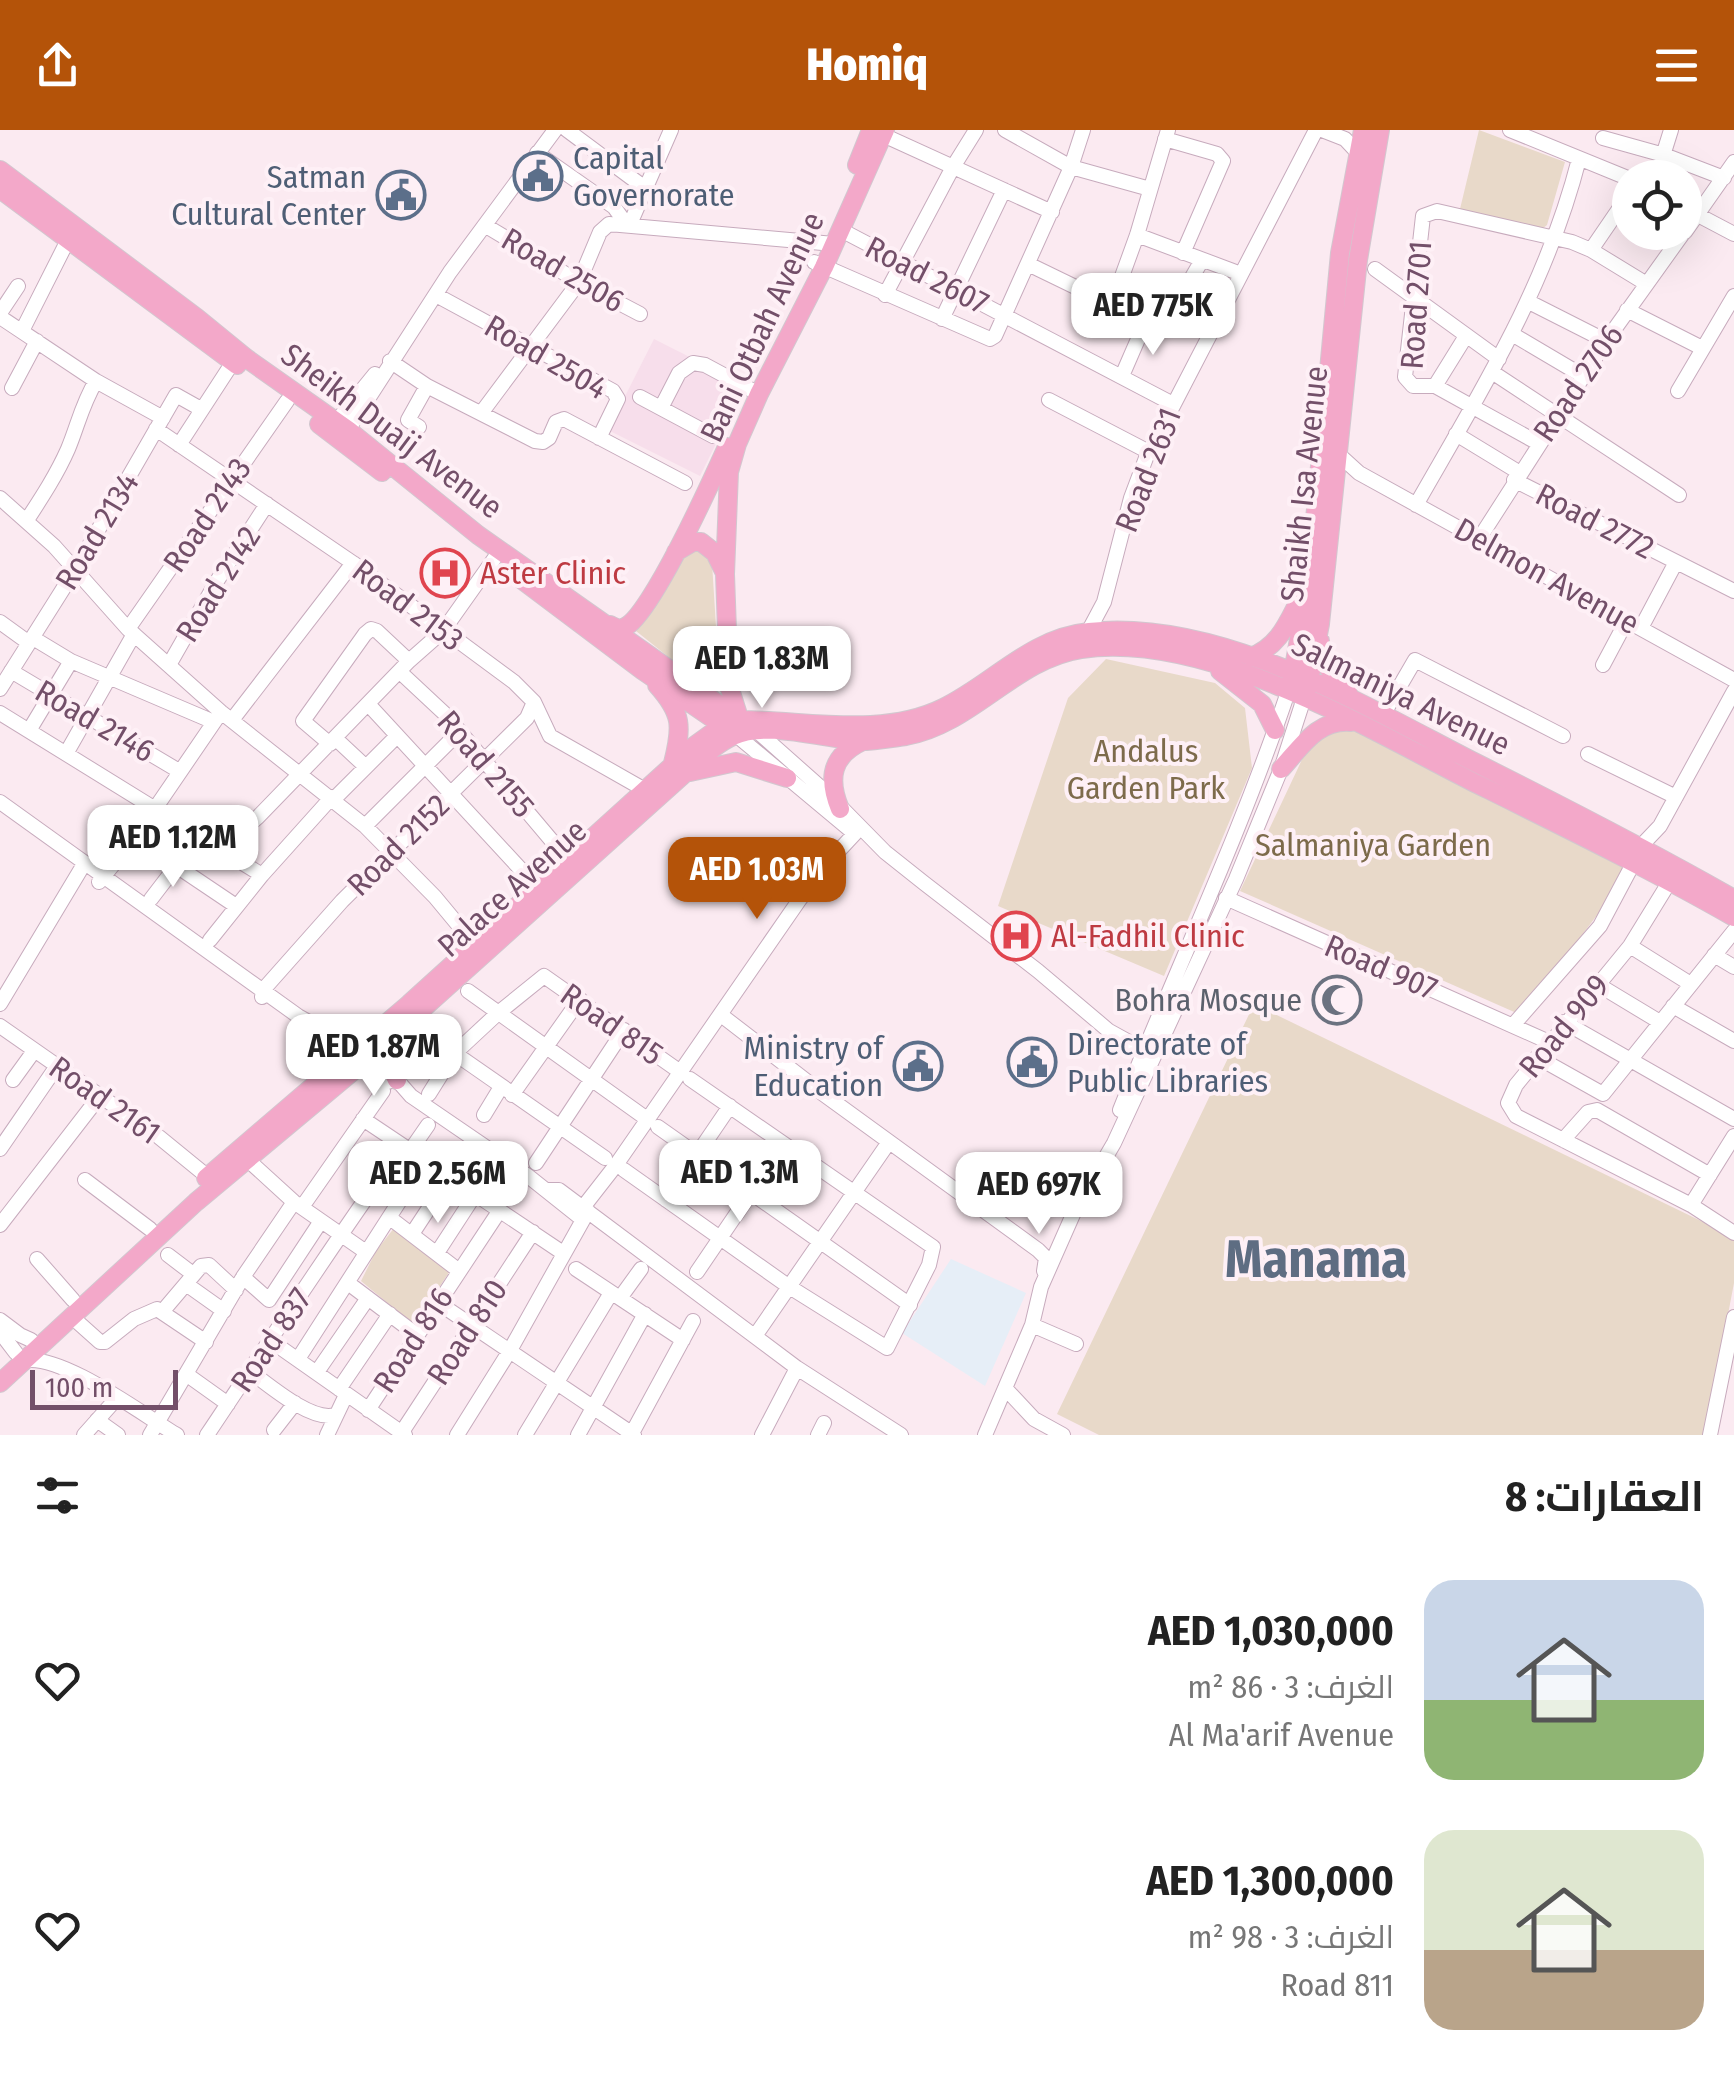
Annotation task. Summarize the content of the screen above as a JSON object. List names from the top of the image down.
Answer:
{
  "streets": {
    "main road": [
      "Bani Otbah Avenue",
      "Sheikh Duaij Avenue",
      "Shaikh Isa Avenue",
      "Salmaniya Avenue",
      "Palace Avenue"
    ],
    "street": [
      "Road 2506",
      "Road 2607",
      "Road 2701",
      "Road 2504",
      "Road 2706",
      "Road 2631",
      "Road 2143",
      "Road 2772",
      "Road 2134",
      "Delmon Avenue",
      "Road 2142",
      "Road 2153",
      "Road 2146",
      "Road 2155",
      "Road 2152",
      "Road 907",
      "Road 815",
      "Road 909",
      "Road 2161",
      "Road 810",
      "Road 837",
      "Road 816"
    ]
  },
  "crossings": [
    ["Road 2607", "Bani Otbah Avenue"],
    ["Road 2607", "Road 2631"],
    ["Road 2701", "Road 2706"],
    ["Bani Otbah Avenue", "Sheikh Duaij Avenue"],
    ["Bani Otbah Avenue", "Salmaniya Avenue"],
    ["Bani Otbah Avenue", "Palace Avenue"],
    ["Road 2706", "Road 2772"],
    ["Road 2706", "Delmon Avenue"],
    ["Sheikh Duaij Avenue", "Shaikh Isa Avenue"],
    ["Sheikh Duaij Avenue", "Road 2143"],
    ["Sheikh Duaij Avenue", "Salmaniya Avenue"],
    ["Sheikh Duaij Avenue", "Palace Avenue"],
    ["Road 2631", "Salmaniya Avenue"],
    ["Shaikh Isa Avenue", "Delmon Avenue"],
    ["Shaikh Isa Avenue", "Salmaniya Avenue"],
    ["Shaikh Isa Avenue", "Road 907"],
    ["Road 2143", "Road 2153"],
    ["Road 2143", "Road 2146"],
    ["Road 2772", "Delmon Avenue"],
    ["Road 2134", "Road 2153"],
    ["Road 2134", "Road 2146"],
    ["Road 2142", "Road 2153"],
    ["Road 2153", "Road 2152"],
    ["Road 2153", "Palace Avenue"],
    ["Salmaniya Avenue", "Palace Avenue"],
    ["Salmaniya Avenue", "Road 909"],
    ["Road 2155", "Road 2152"],
    ["Road 2155", "Palace Avenue"],
    ["Palace Avenue", "Road 2161"],
    ["Road 907", "Road 909"]
  ],
  "districts": ["Manama"],
  "parks": ["Andalus Garden Park", "Salmaniya Garden"],
  "places": {
    "public building": [
      "Capital Governorate",
      "Satman Cultural Center",
      "Directorate of Public Libraries",
      "Ministry of Education"
    ],
    "hospital": ["Aster Clinic", "Al-Fadhil Clinic"],
    "mosque": ["Bohra Mosque"]
  },
  "scale_bar": "100 m",
  "page": {
    "header": "Homiq",
    "price": [
      "AED 775K",
      "AED 1.83M",
      "AED 1.12M",
      "AED 1.03M",
      "AED 1.87M",
      "AED 1.3M",
      "AED 2.56M",
      "AED 697K"
    ],
    "scale": "100 m",
    "heading": "العقارات: 8",
    "list": [
      {
        "name": "AED 1,030,000",
        "note": "الغرف: 3 · 86 m² · Al Ma'arif Avenue"
      },
      {
        "name": "AED 1,300,000",
        "note": "الغرف: 3 · 98 m² · Road 811"
      }
    ]
  }
}
